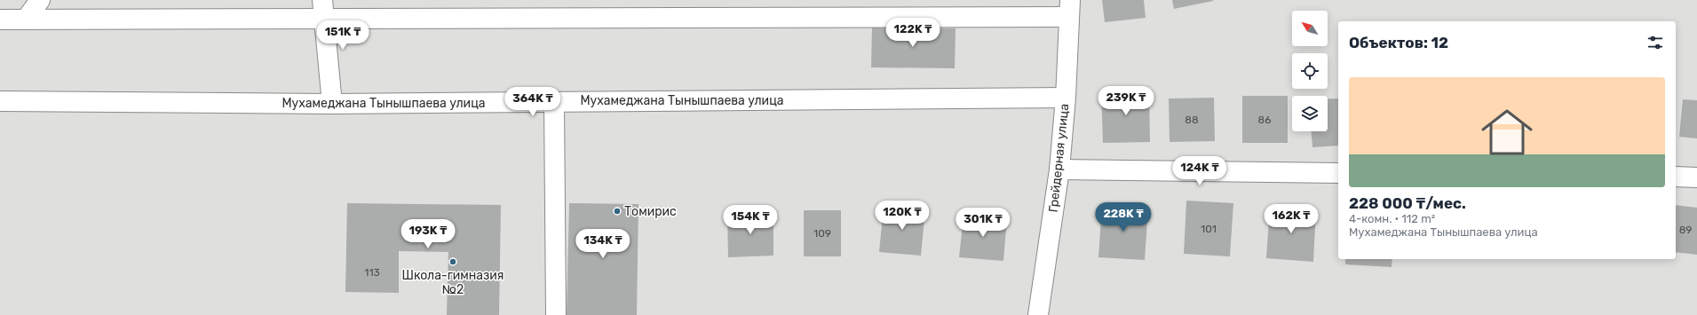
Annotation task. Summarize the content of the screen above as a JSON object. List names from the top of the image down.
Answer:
{
  "streets": {
    "street": ["Мухамеджана Тынышпаева улица", "Грейдерная улица"]
  },
  "crossings": [
    ["Мухамеджана Тынышпаева улица", "Грейдерная улица"]
  ],
  "places": ["Томирис", "Школа-гимназия №2"],
  "house_numbers": [
    "88",
    "86",
    "101",
    "89",
    "109",
    "113"
  ],
  "north": "top left",
  "page": {
    "price": [
      "122K ₸",
      "151K ₸",
      "239K ₸",
      "364K ₸",
      "124K ₸",
      "120K ₸",
      "228K ₸",
      "162K ₸",
      "154K ₸",
      "301K ₸",
      "193K ₸",
      "134K ₸"
    ],
    "heading": "Объектов: 12",
    "list": [
      {
        "name": "228 000 ₸/мес.",
        "note": "4-комн. · 112 m² · Мухамеджана Тынышпаева улица"
      }
    ]
  }
}
